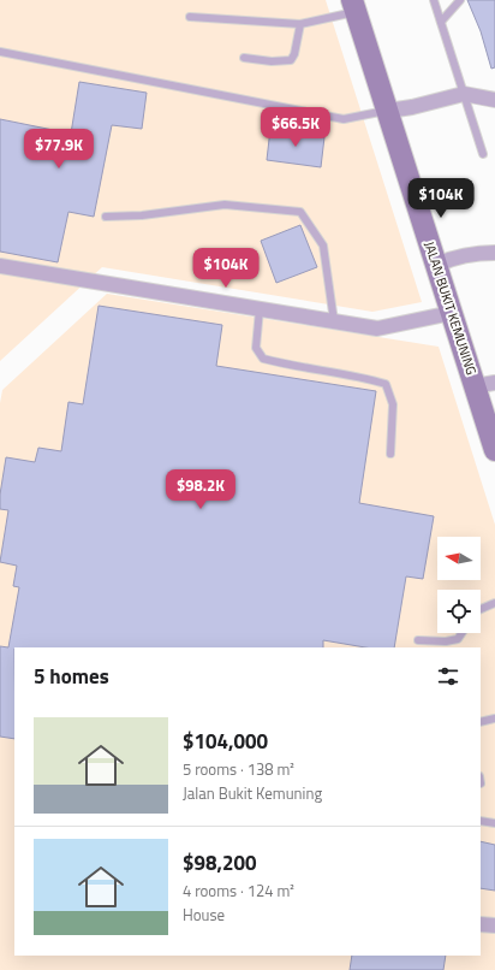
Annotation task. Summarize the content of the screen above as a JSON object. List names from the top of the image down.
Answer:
{
  "streets": {
    "main road": ["JALAN BUKIT KEMUNING"]
  },
  "north": "left",
  "page": {
    "price": [
      "$66.5K",
      "$77.9K",
      "$104K",
      "$104K",
      "$98.2K"
    ],
    "heading": "5 homes",
    "list": [
      {
        "name": "$104,000",
        "note": "5 rooms · 138 m² · Jalan Bukit Kemuning"
      },
      {
        "name": "$98,200",
        "note": "4 rooms · 124 m² · House"
      }
    ]
  }
}
